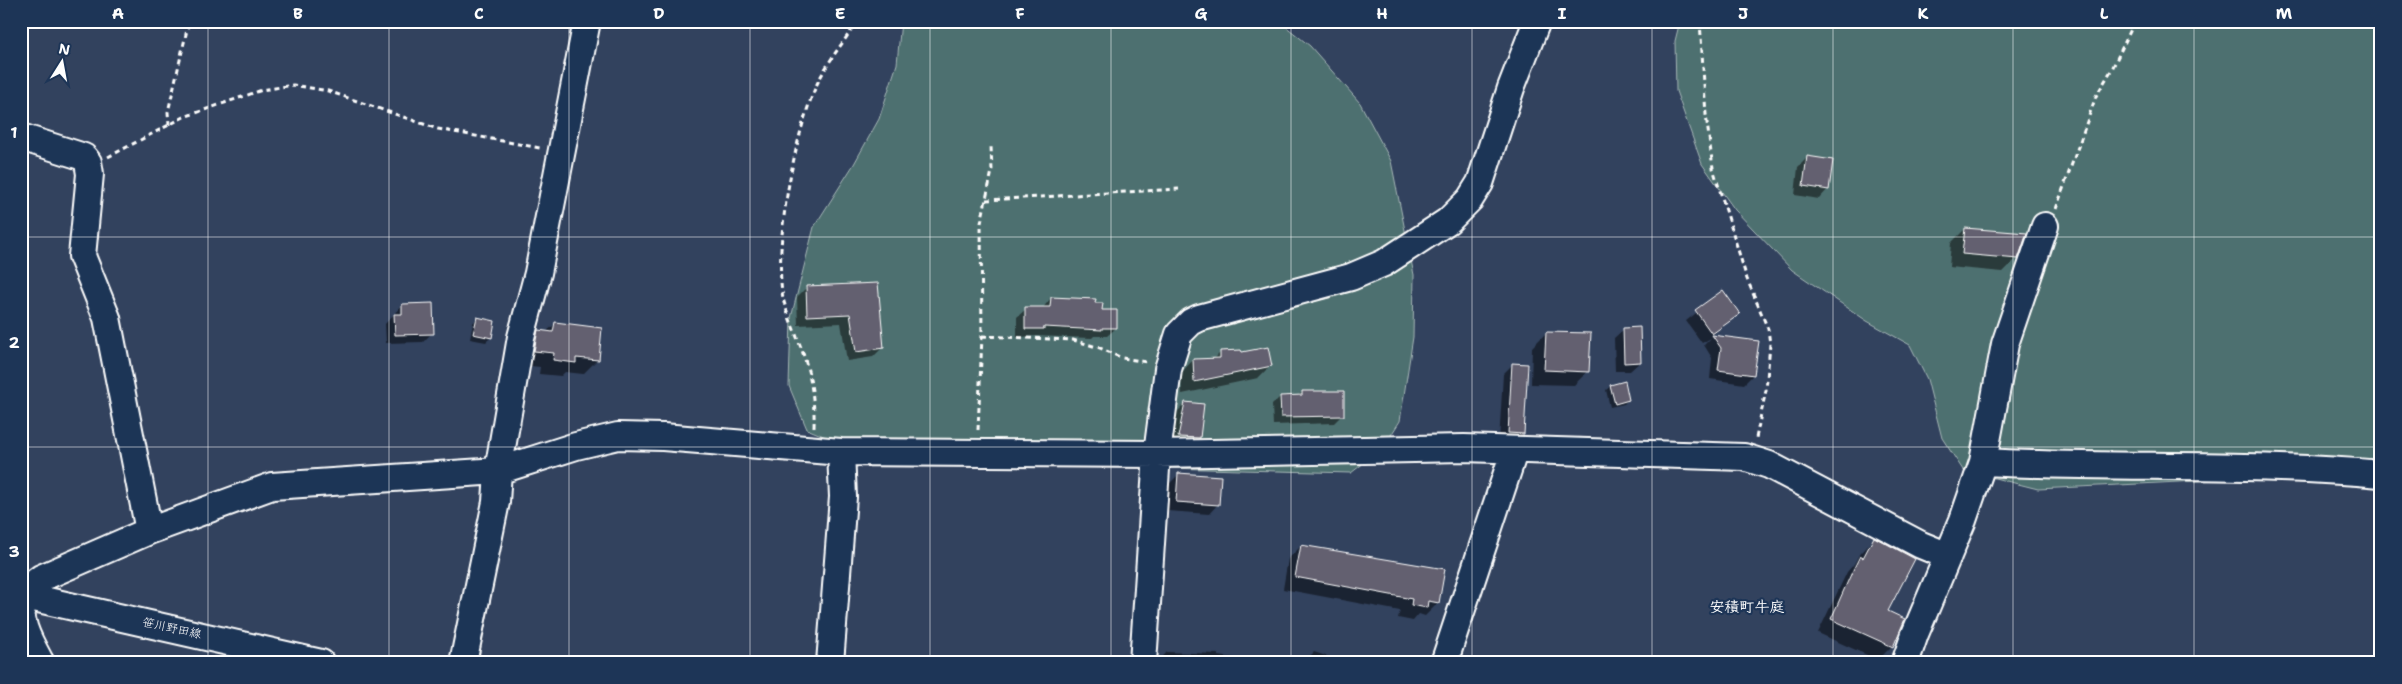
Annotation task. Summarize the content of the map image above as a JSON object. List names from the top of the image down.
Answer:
{
  "streets": {
    "street": ["笹川野田線"]
  },
  "districts": ["安積町牛庭"],
  "north": "top",
  "grid": {
    "columns": [
      "A",
      "B",
      "C",
      "D",
      "E",
      "F",
      "G",
      "H",
      "I",
      "J",
      "K",
      "L",
      "M"
    ],
    "rows": ["1", "2", "3"]
  }
}
